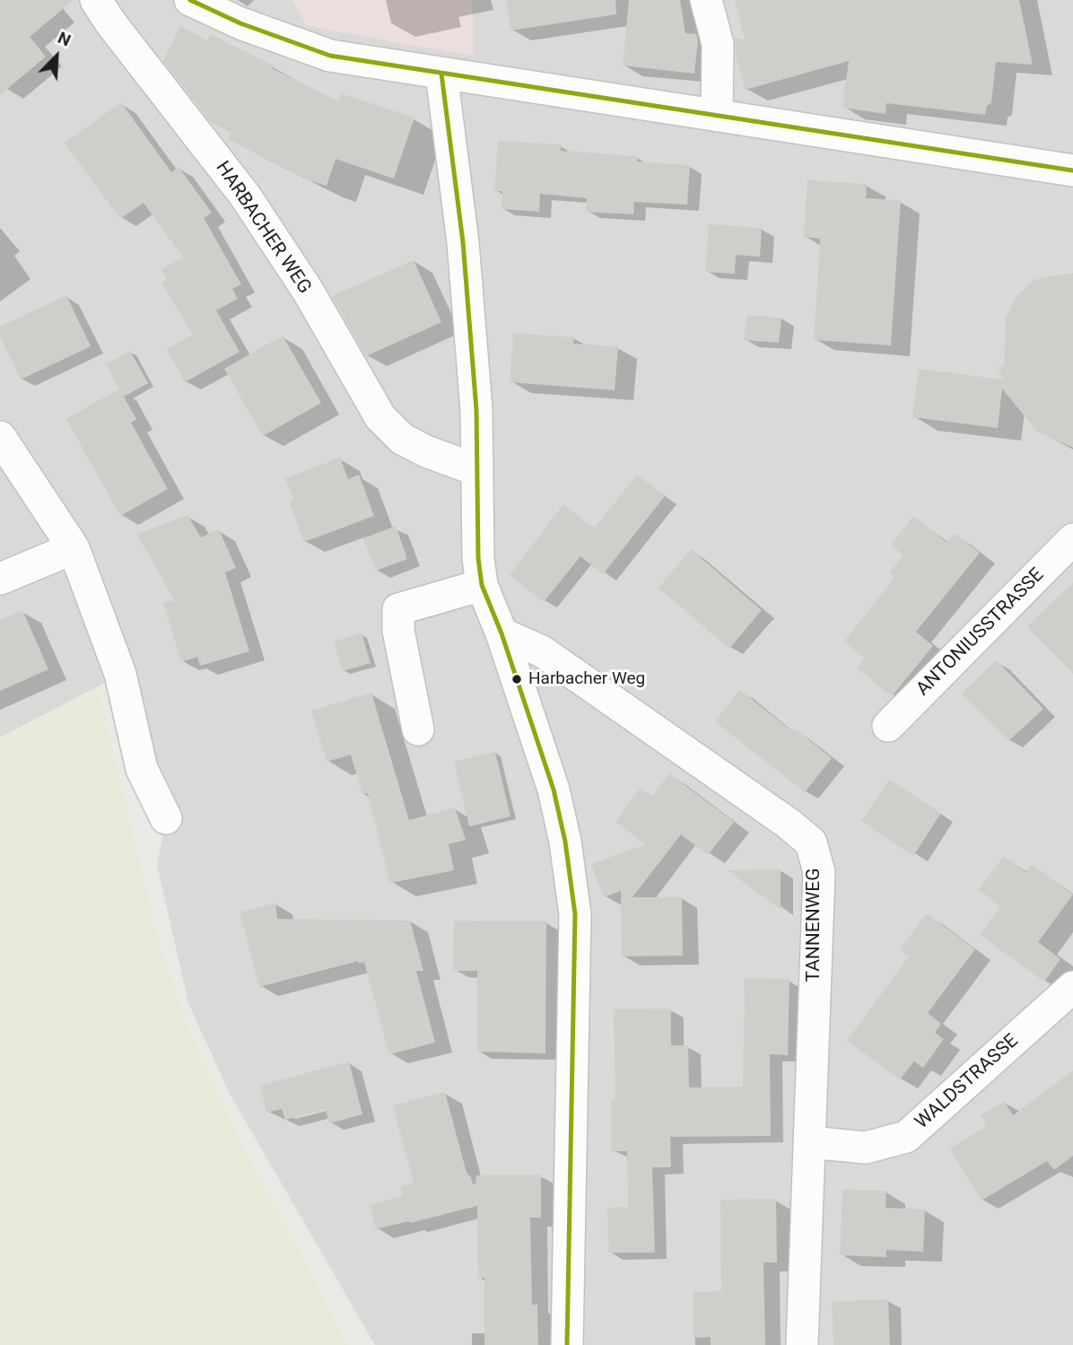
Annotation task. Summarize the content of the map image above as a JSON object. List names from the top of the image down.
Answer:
{
  "streets": {
    "street": [
      "HARBACHER WEG",
      "ANTONIUSSTRASSE",
      "TANNENWEG",
      "WALDSTRASSE"
    ]
  },
  "crossings": [
    ["TANNENWEG", "WALDSTRASSE"]
  ],
  "places": ["Harbacher Weg"],
  "north": "top right"
}
